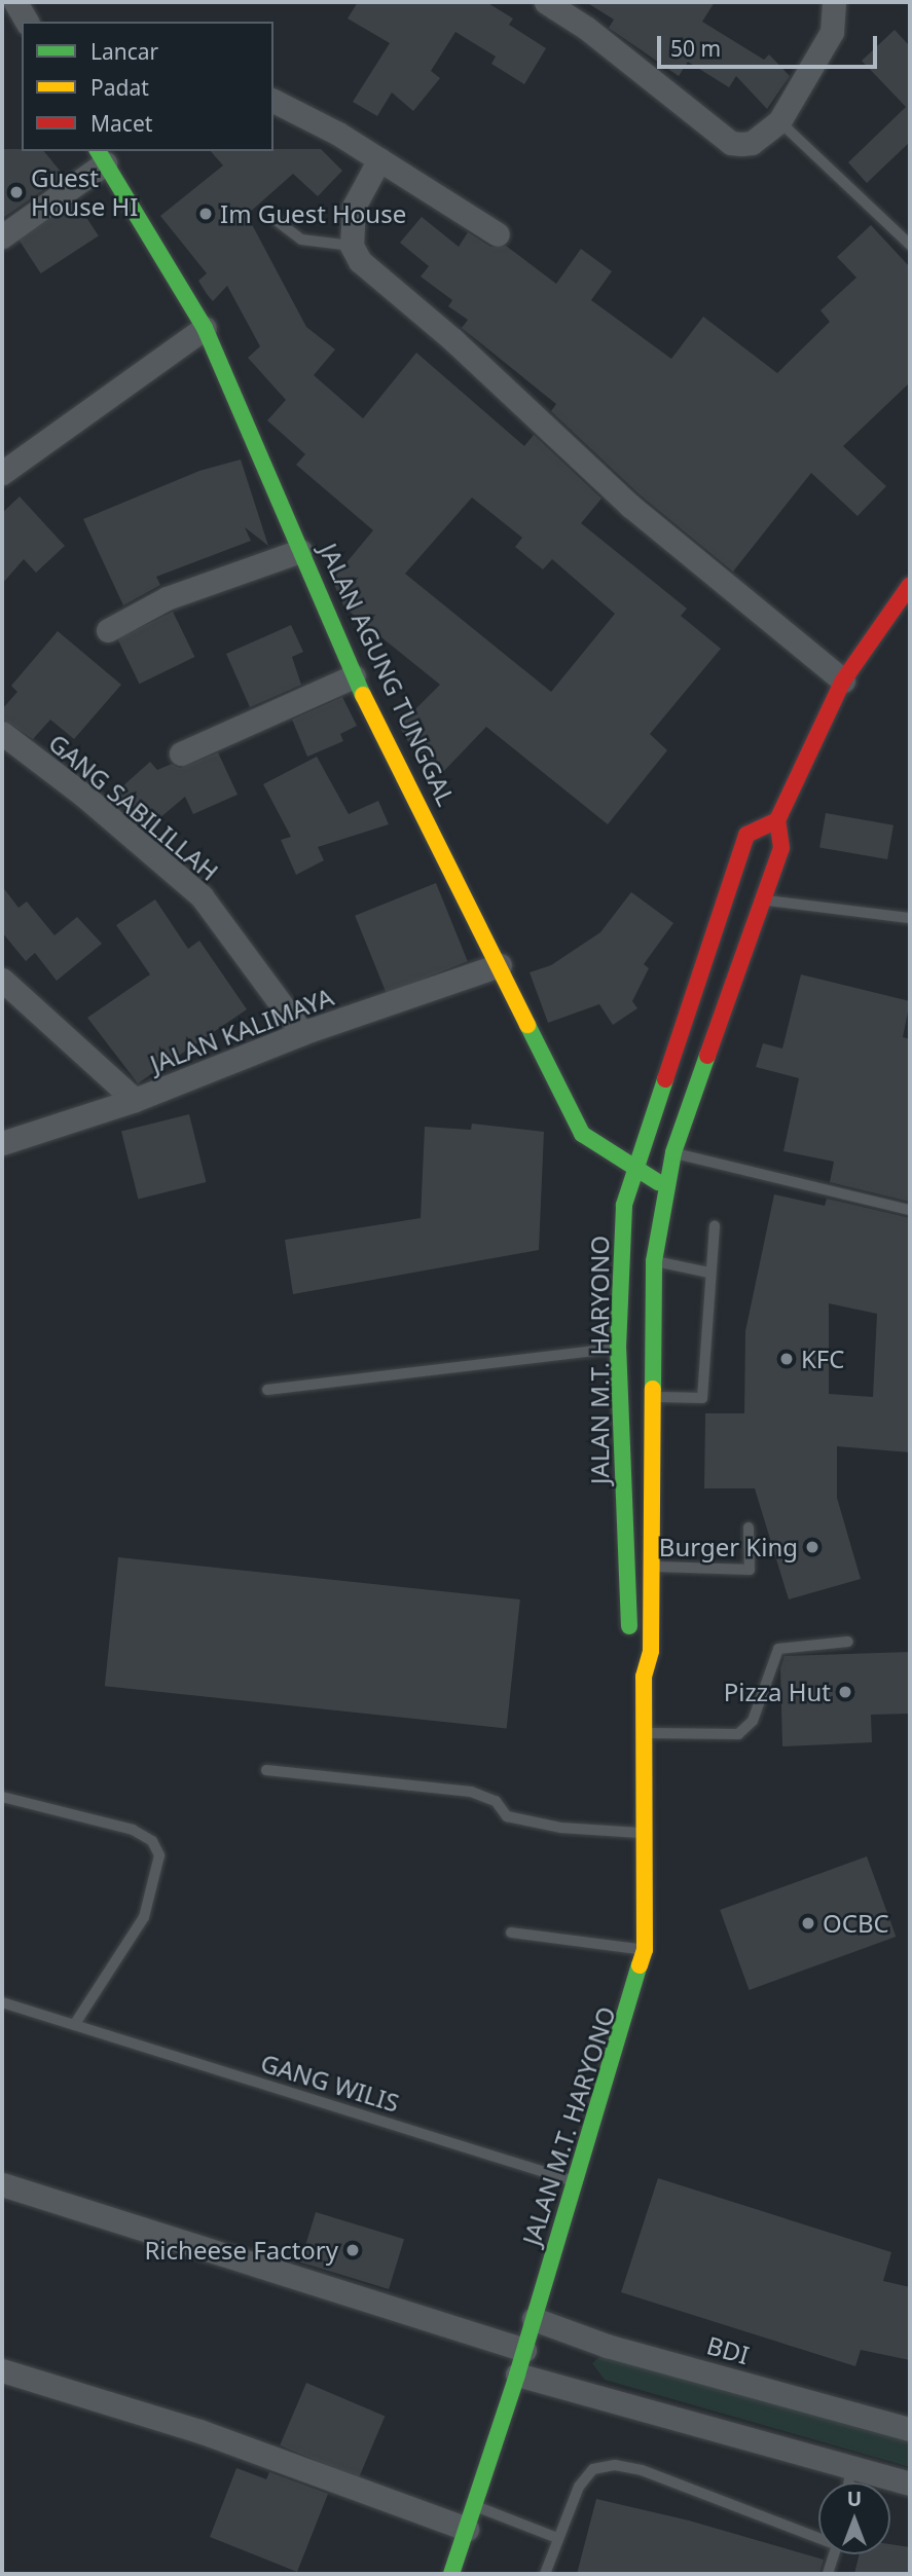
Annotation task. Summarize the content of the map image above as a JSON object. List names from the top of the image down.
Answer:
{
  "streets": {
    "main road": ["JALAN AGUNG TUNGGAL", "JALAN M.T. HARYONO"],
    "street": ["GANG SABILILLAH", "JALAN KALIMAYA", "BDI"],
    "lane": ["GANG WILIS"]
  },
  "crossings": [
    ["JALAN AGUNG TUNGGAL", "JALAN KALIMAYA"],
    ["JALAN AGUNG TUNGGAL", "JALAN M.T. HARYONO"],
    ["GANG SABILILLAH", "JALAN KALIMAYA"],
    ["JALAN M.T. HARYONO", "GANG WILIS"],
    ["JALAN M.T. HARYONO", "BDI"]
  ],
  "places": [
    "Guest House HI",
    "Im Guest House",
    "KFC",
    "Burger King",
    "Pizza Hut",
    "OCBC",
    "Richeese Factory"
  ],
  "legend": ["Lancar", "Padat", "Macet"],
  "scale_bar": "50 m",
  "north": "top"
}
